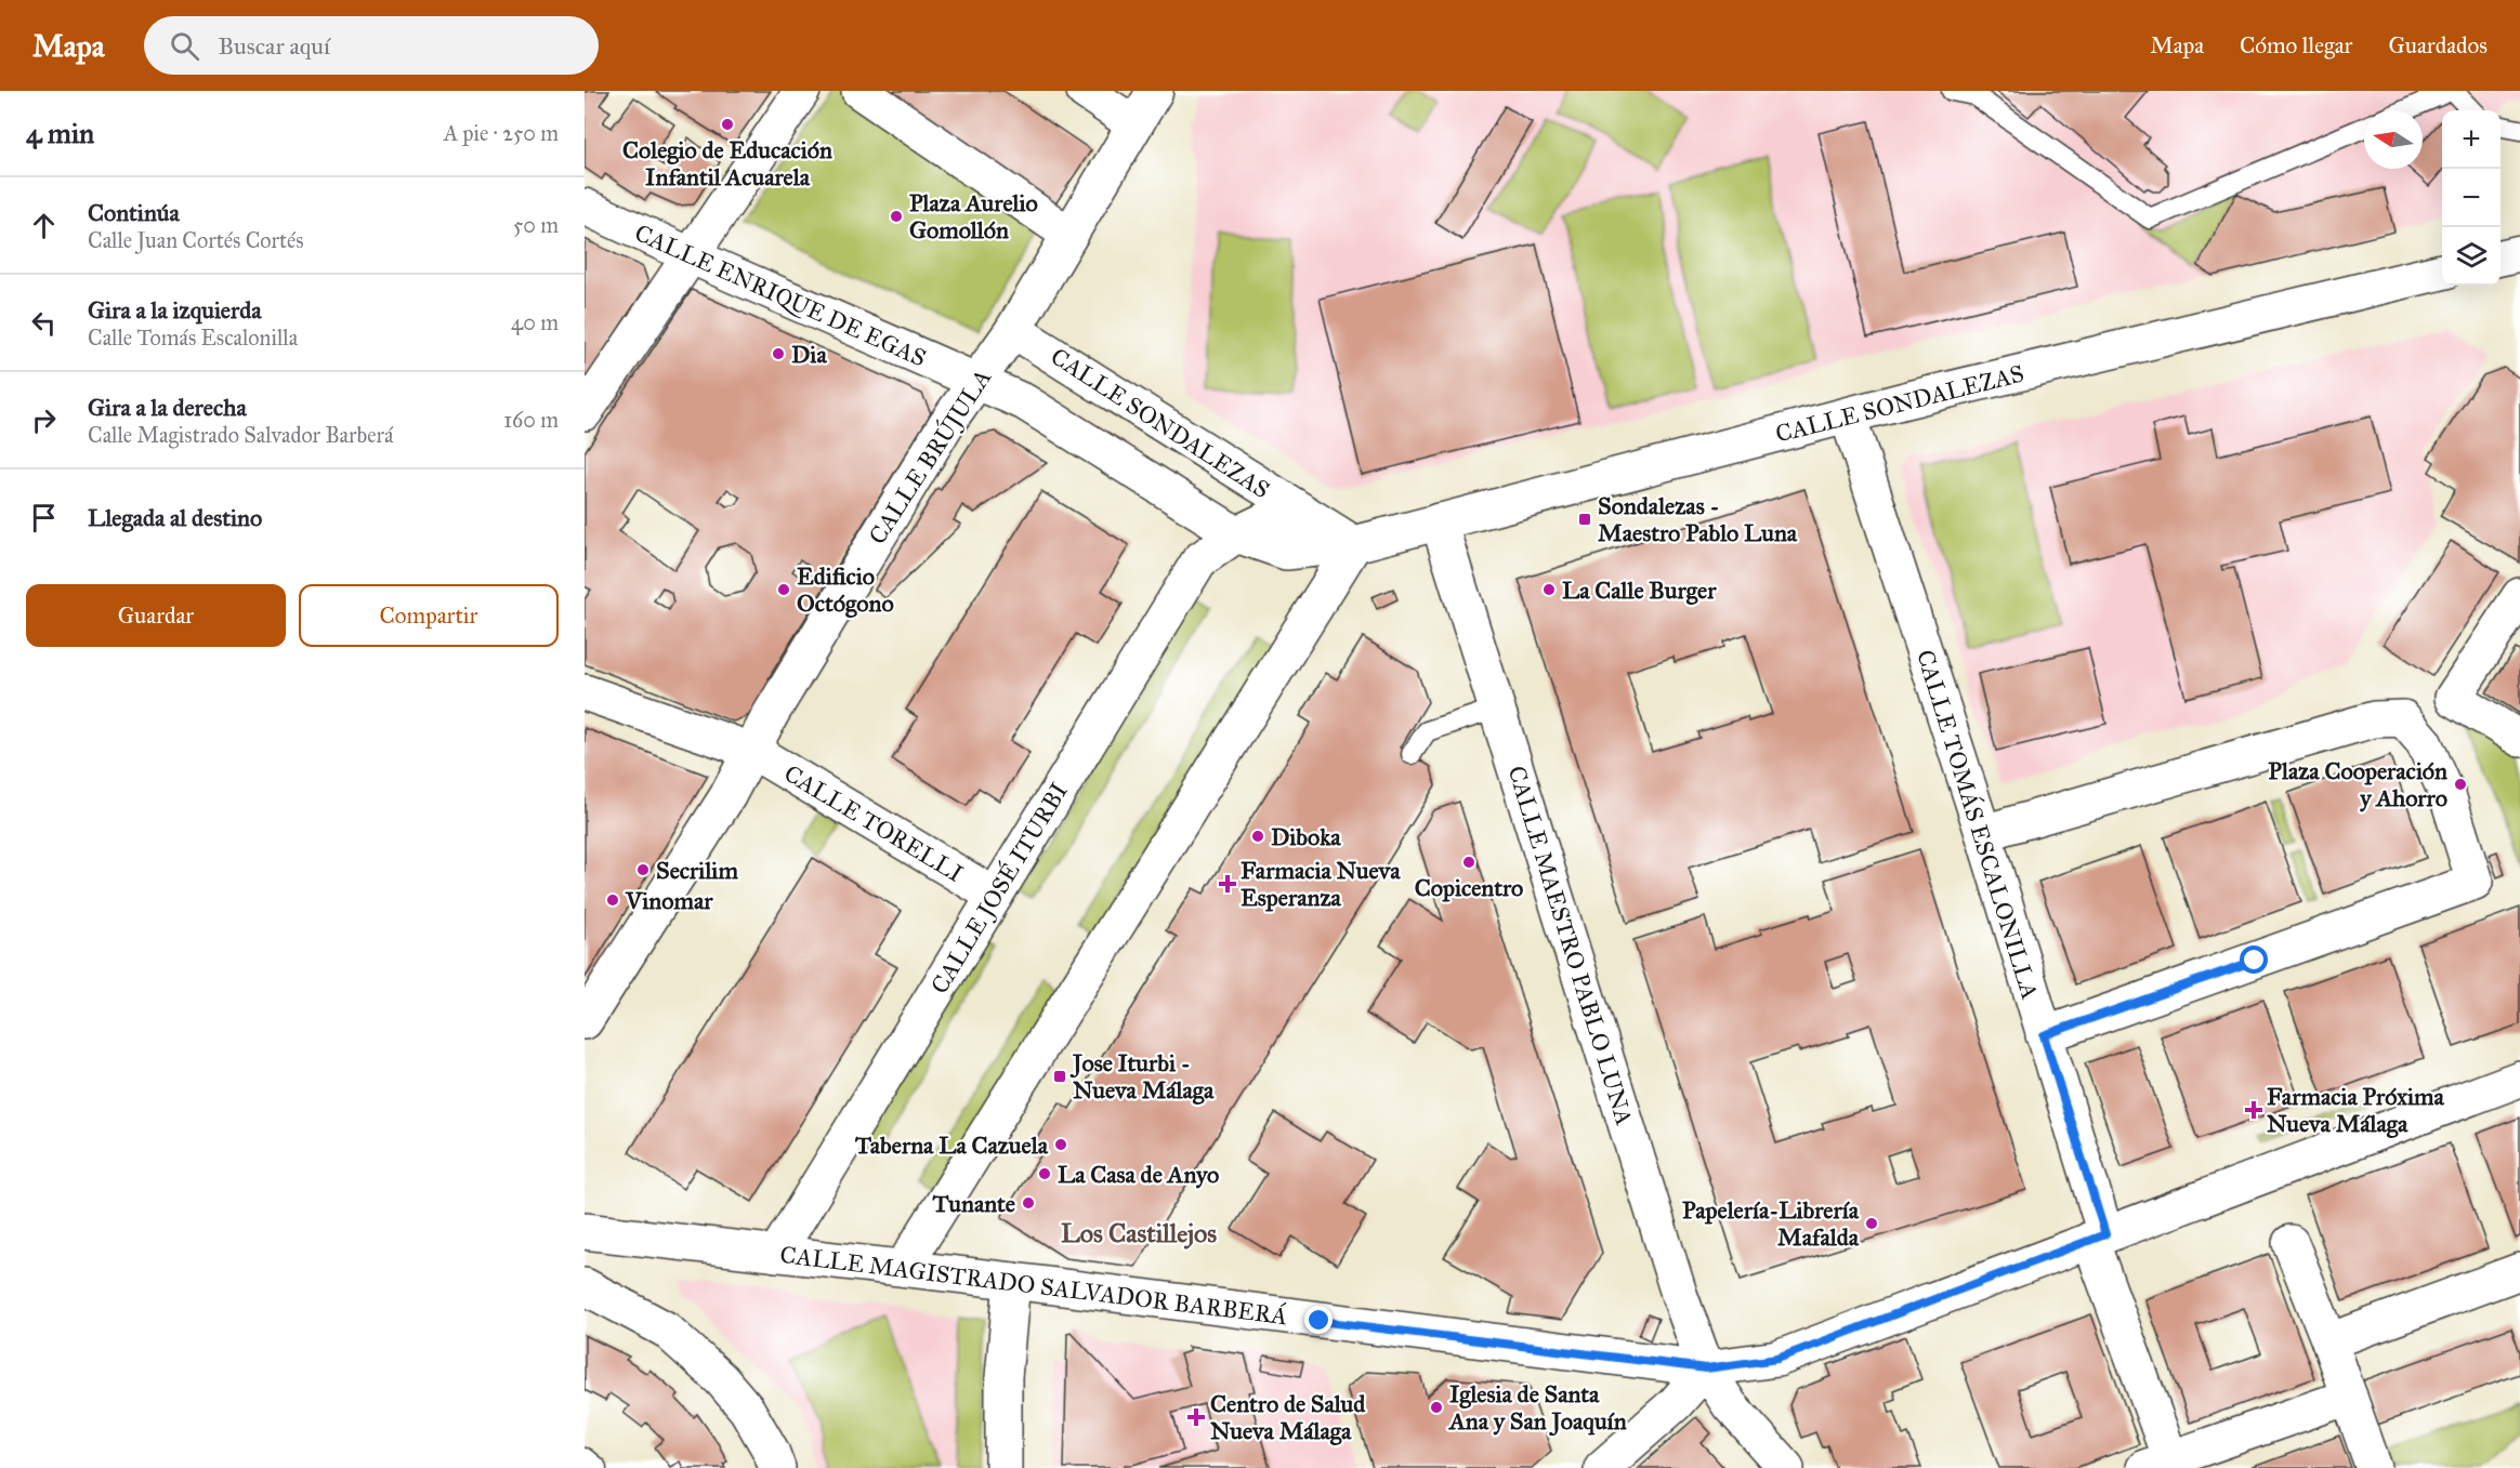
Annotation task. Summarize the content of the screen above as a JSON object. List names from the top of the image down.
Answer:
{
  "streets": {
    "street": [
      "CALLE ENRIQUE DE EGAS",
      "CALLE SONDALEZAS",
      "CALLE BRÚJULA",
      "CALLE TORELLI",
      "CALLE TOMÁS ESCALONILLA",
      "CALLE JOSÉ ITURBI",
      "CALLE MAESTRO PABLO LUNA",
      "CALLE MAGISTRADO SALVADOR BARBERÁ"
    ]
  },
  "crossings": [
    ["CALLE ENRIQUE DE EGAS", "CALLE SONDALEZAS"],
    ["CALLE ENRIQUE DE EGAS", "CALLE BRÚJULA"],
    ["CALLE SONDALEZAS", "CALLE BRÚJULA"],
    ["CALLE SONDALEZAS", "CALLE TOMÁS ESCALONILLA"],
    ["CALLE SONDALEZAS", "CALLE JOSÉ ITURBI"],
    ["CALLE SONDALEZAS", "CALLE MAESTRO PABLO LUNA"],
    ["CALLE BRÚJULA", "CALLE TORELLI"],
    ["CALLE TORELLI", "CALLE JOSÉ ITURBI"],
    ["CALLE TOMÁS ESCALONILLA", "CALLE MAGISTRADO SALVADOR BARBERÁ"],
    ["CALLE JOSÉ ITURBI", "CALLE MAGISTRADO SALVADOR BARBERÁ"],
    ["CALLE MAESTRO PABLO LUNA", "CALLE MAGISTRADO SALVADOR BARBERÁ"]
  ],
  "districts": ["Los Castillejos"],
  "places": {
    "other": [
      "Colegio de Educación Infantil Acuarela",
      "Plaza Aurelio Gomollón",
      "Dia",
      "Edificio Octógono",
      "La Calle Burger",
      "Plaza Cooperación y Ahorro",
      "Diboka",
      "Copicentro",
      "Secrilim",
      "Vinomar",
      "Taberna La Cazuela",
      "La Casa de Anyo",
      "Tunante",
      "Papelería-Librería Mafalda",
      "Iglesia de Santa Ana y San Joaquín"
    ],
    "transit": ["Sondalezas - Maestro Pablo Luna", "Jose Iturbi - Nueva Málaga"],
    "health": ["Farmacia Nueva Esperanza", "Farmacia Próxima Nueva Málaga", "Centro de Salud Nueva Málaga"]
  },
  "north": "left",
  "page": {
    "header": "Mapa",
    "search": "Buscar aquí",
    "nav": ["Mapa", "Cómo llegar", "Guardados"],
    "heading": ["4 min", "A pie · 250 m"],
    "map_buttons": ["+", "−"],
    "list": [
      ["Continúa", "Calle Juan Cortés Cortés", "50 m"],
      ["Gira a la izquierda", "Calle Tomás Escalonilla", "40 m"],
      ["Gira a la derecha", "Calle Magistrado Salvador Barberá", "160 m"],
      "Llegada al destino"
    ],
    "buttons": ["Guardar", "Compartir"]
  }
}
